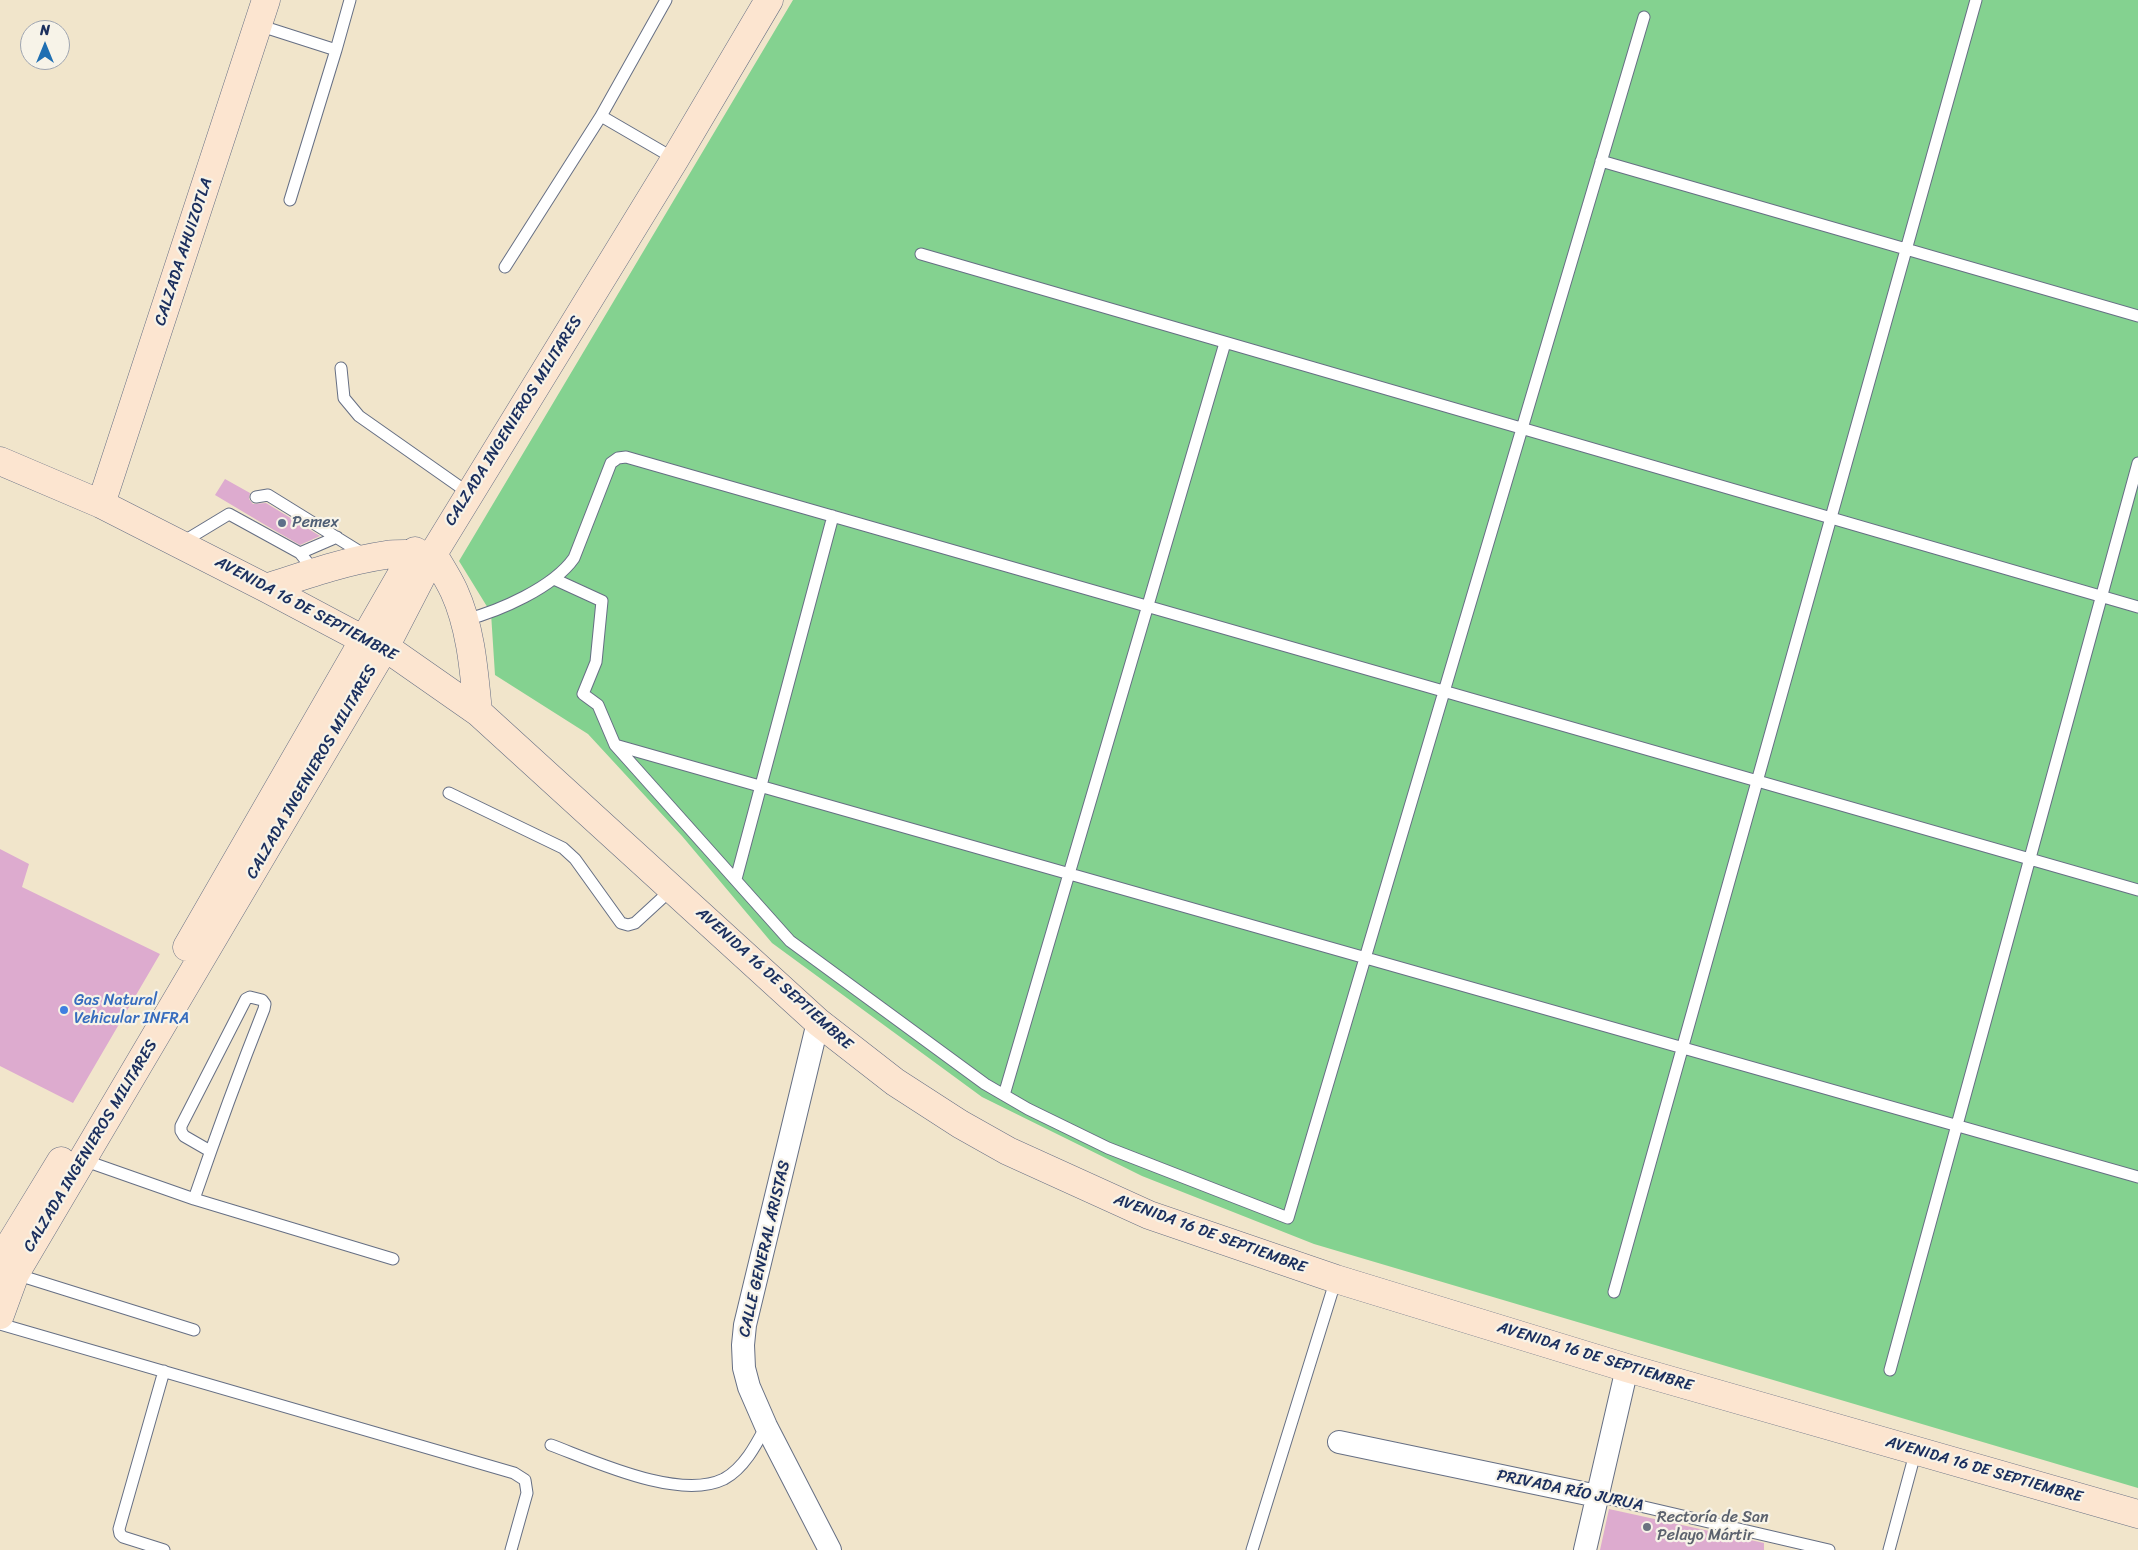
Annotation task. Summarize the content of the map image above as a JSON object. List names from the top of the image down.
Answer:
{
  "streets": {
    "main road": ["CALZADA AHUIZOTLA", "CALZADA INGENIEROS MILITARES", "AVENIDA 16 DE SEPTIEMBRE"],
    "street": ["CALLE GENERAL ARISTAS", "PRIVADA RÍO JURUA"]
  },
  "crossings": [
    ["CALZADA AHUIZOTLA", "AVENIDA 16 DE SEPTIEMBRE"],
    ["CALZADA INGENIEROS MILITARES", "AVENIDA 16 DE SEPTIEMBRE"],
    ["AVENIDA 16 DE SEPTIEMBRE", "CALLE GENERAL ARISTAS"]
  ],
  "places": ["Pemex", "Gas Natural Vehicular INFRA", "Rectoría de San Pelayo Mártir"],
  "north": "top"
}
